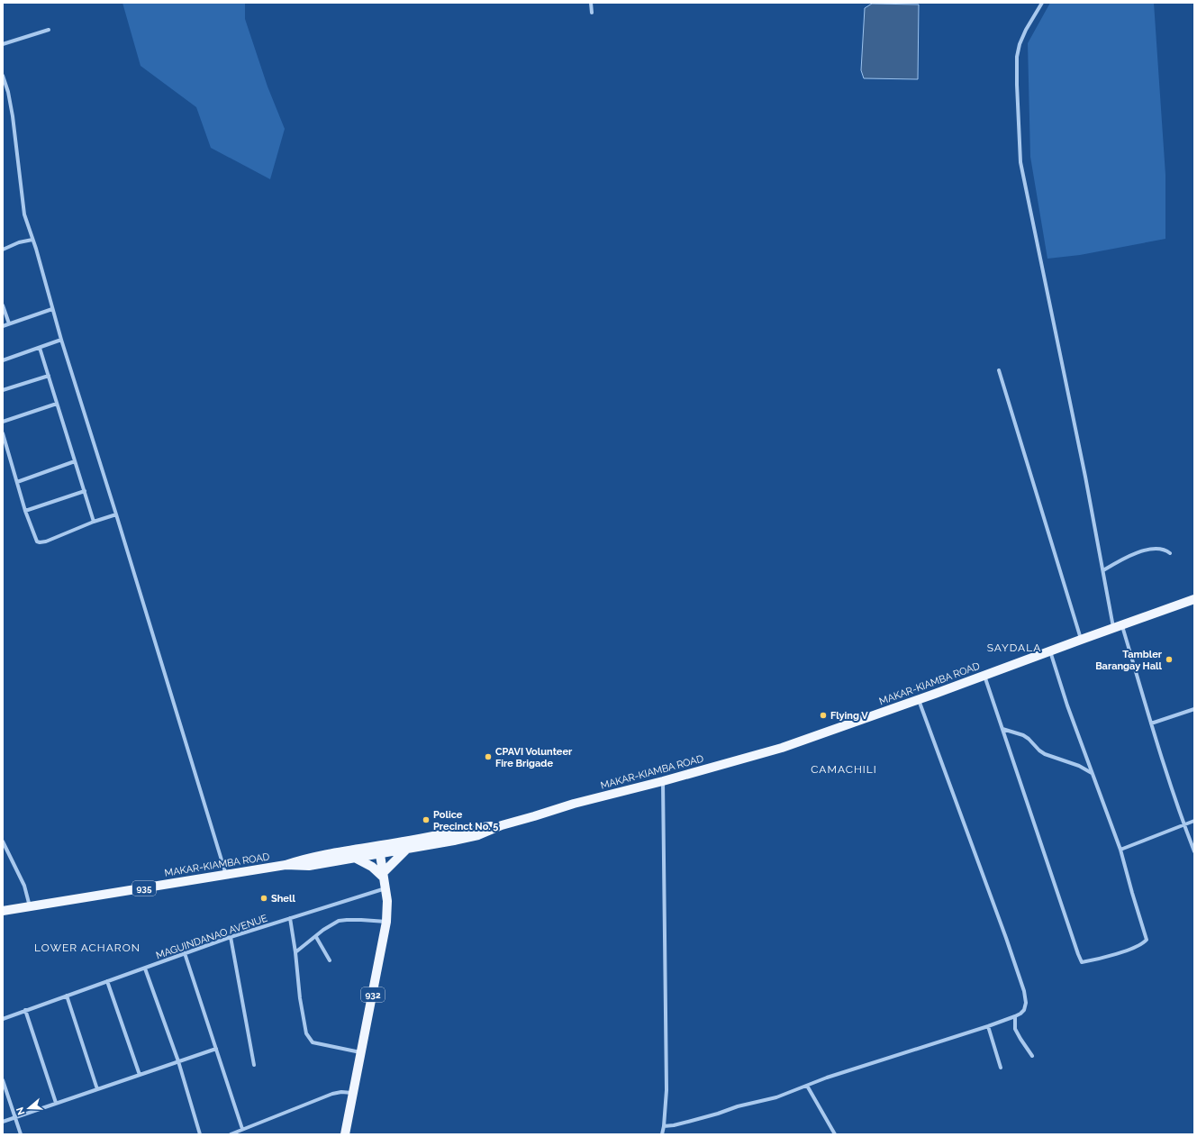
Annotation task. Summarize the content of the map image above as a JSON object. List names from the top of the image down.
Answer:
{
  "streets": {
    "main road": ["MAKAR-KIAMBA ROAD", "935", "932"],
    "street": ["MAGUINDANAO AVENUE"]
  },
  "crossings": [
    ["MAKAR-KIAMBA ROAD", "932"],
    ["MAGUINDANAO AVENUE", "932"]
  ],
  "districts": ["SAYDALA", "CAMACHILI", "LOWER ACHARON"],
  "places": [
    "Tambler Barangay Hall",
    "Flying V",
    "CPAVI Volunteer Fire Brigade",
    "Police Precinct No. 5",
    "Shell"
  ],
  "north": "left"
}
